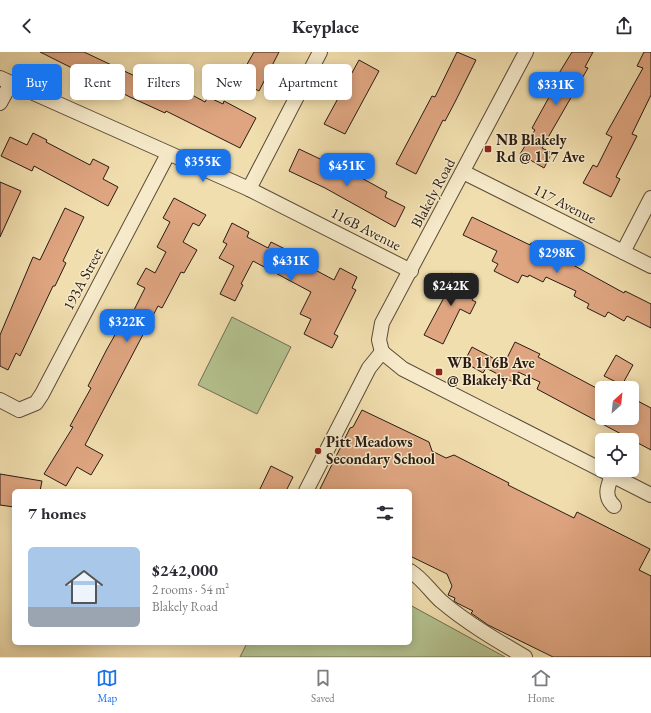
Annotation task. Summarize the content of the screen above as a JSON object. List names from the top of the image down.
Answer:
{
  "streets": {
    "street": [
      "Blakely Road",
      "117 Avenue",
      "116B Avenue",
      "193A Street"
    ]
  },
  "crossings": [
    ["Blakely Road", "117 Avenue"],
    ["Blakely Road", "116B Avenue"],
    ["116B Avenue", "193A Street"]
  ],
  "places": {
    "transit": ["NB Blakely Rd @ 117 Ave", "WB 116B Ave @ Blakely Rd"],
    "other": ["Pitt Meadows Secondary School"]
  },
  "north": "top right",
  "page": {
    "header": "Keyplace",
    "chip": [
      "Buy",
      "Rent",
      "Filters",
      "New",
      "Apartment"
    ],
    "price": [
      "$331K",
      "$355K",
      "$451K",
      "$298K",
      "$431K",
      "$242K",
      "$322K"
    ],
    "heading": "7 homes",
    "list": [
      {
        "name": "$242,000",
        "note": "2 rooms · 54 m² · Blakely Road"
      }
    ],
    "tabs": ["Map", "Saved", "Home"]
  }
}
